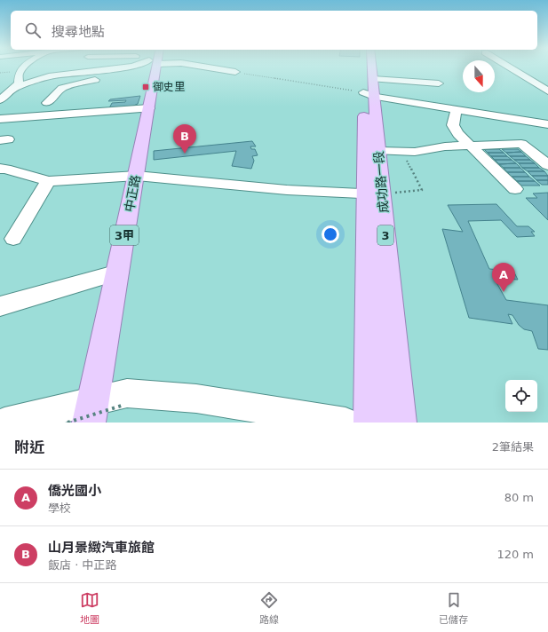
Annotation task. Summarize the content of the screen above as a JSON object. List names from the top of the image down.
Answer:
{
  "streets": {
    "main road": [
      "成功路一段",
      "中正路",
      "3甲",
      "3"
    ]
  },
  "places": {
    "transit": ["御史里"]
  },
  "north": "bottom",
  "page": {
    "search": "搜尋地點",
    "pins": ["B", "A"],
    "heading": ["附近", "2筆結果"],
    "list": [
      {
        "mark": "A",
        "name": "僑光國小",
        "note": "學校",
        "value": "80 m"
      },
      {
        "mark": "B",
        "name": "山月景緻汽車旅館",
        "note": "飯店 · 中正路",
        "value": "120 m"
      }
    ],
    "nav": ["地圖", "路線", "已儲存"]
  }
}
